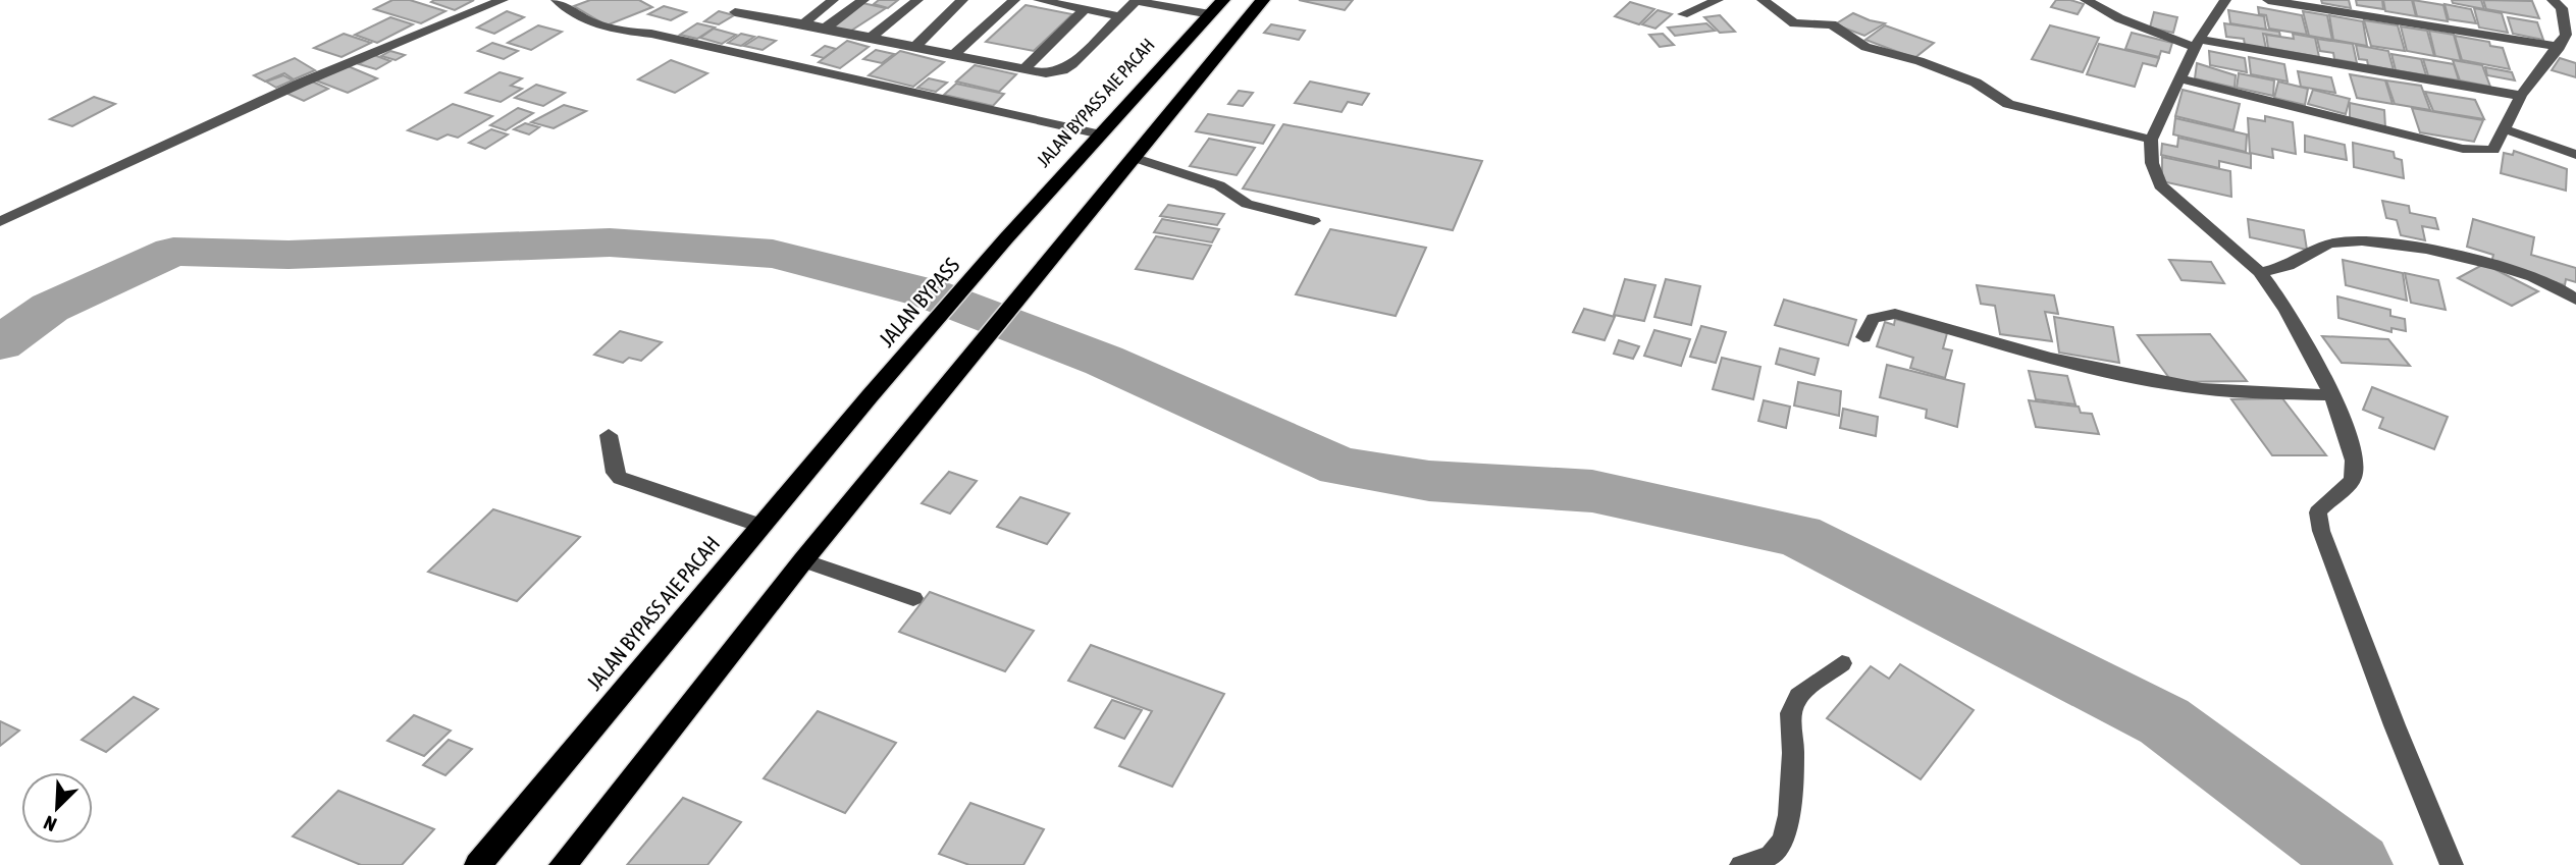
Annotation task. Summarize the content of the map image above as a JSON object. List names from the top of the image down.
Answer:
{
  "streets": {
    "highway": ["JALAN BYPASS AIE PACAH", "JALAN BYPASS"]
  },
  "crossings": [
    ["JALAN BYPASS AIE PACAH", "JALAN BYPASS"]
  ],
  "north": "bottom left"
}
